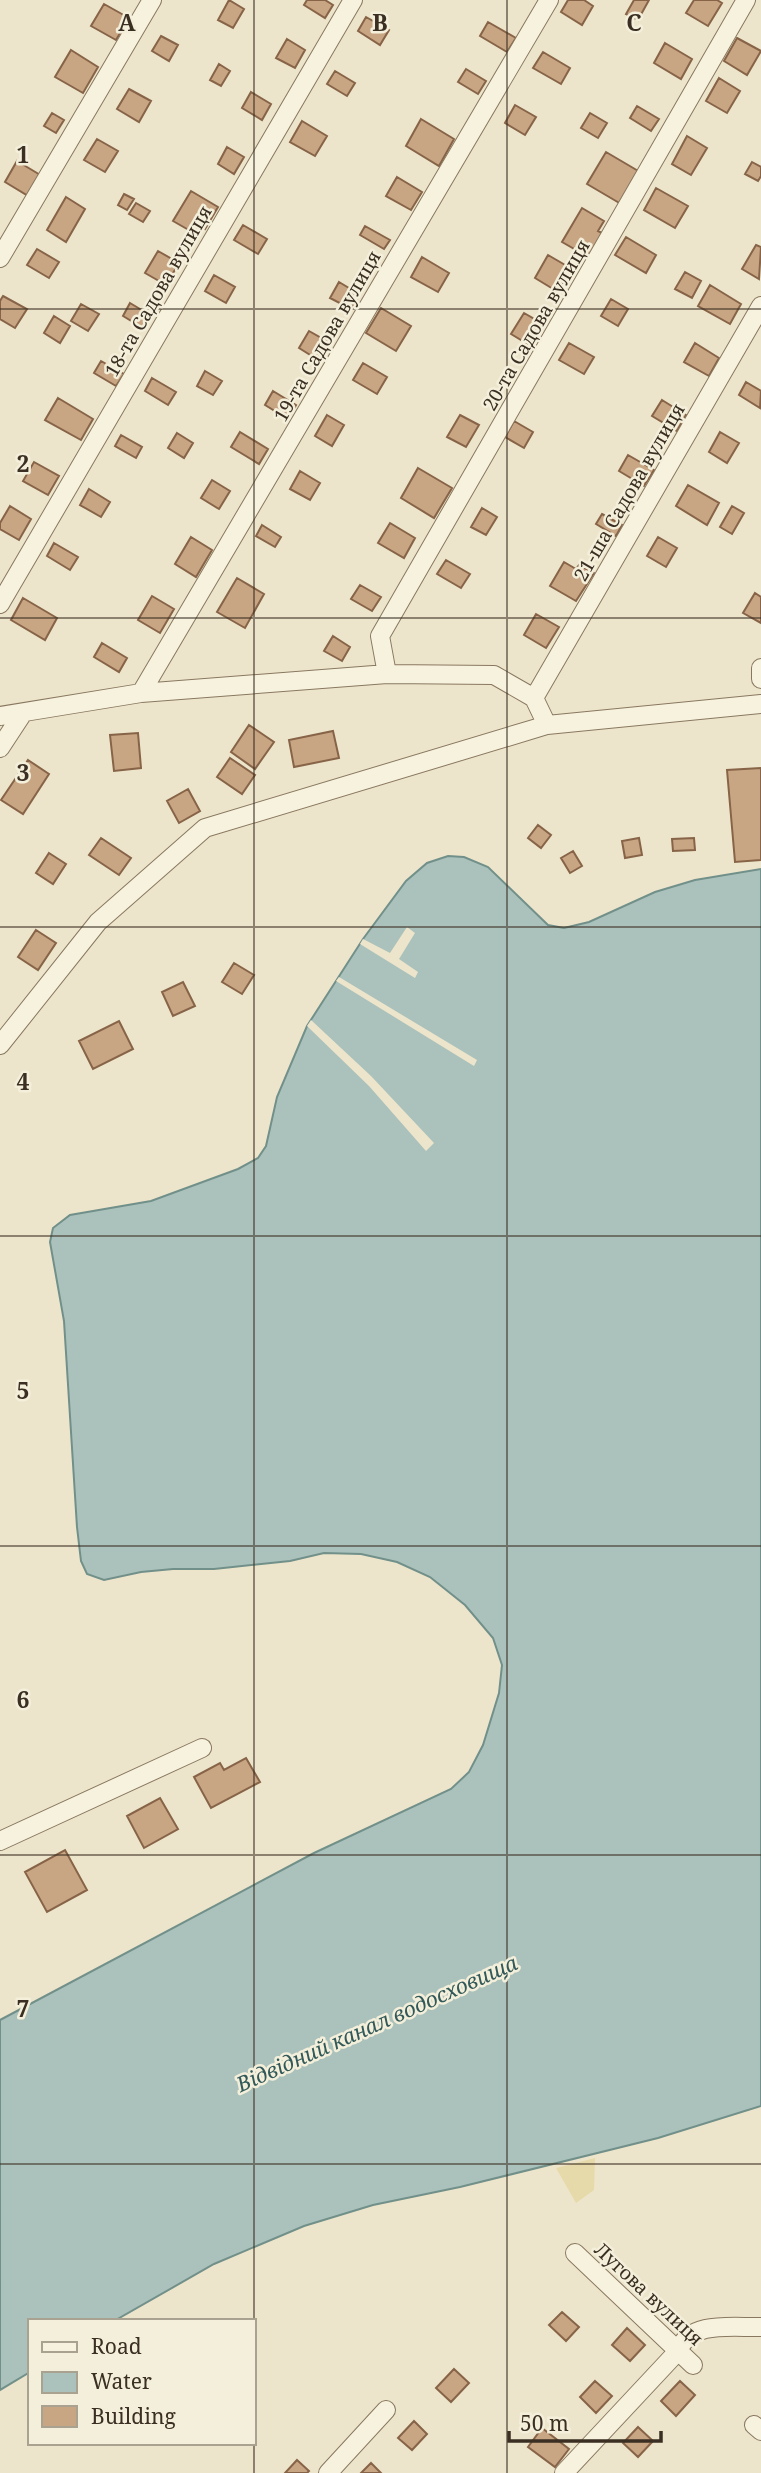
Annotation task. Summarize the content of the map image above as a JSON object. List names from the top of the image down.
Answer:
{
  "streets": {
    "street": [
      "18-та Садова вулиця",
      "20-та Садова вулиця",
      "19-та Садова вулиця",
      "21-ша Садова вулиця",
      "Лугова вулиця"
    ]
  },
  "water": ["Відвідний канал водосховища"],
  "legend": ["Road", "Water", "Building"],
  "scale_bar": "50 m",
  "grid": {
    "columns": ["A", "B", "C"],
    "rows": [
      "1",
      "2",
      "3",
      "4",
      "5",
      "6",
      "7"
    ]
  }
}
